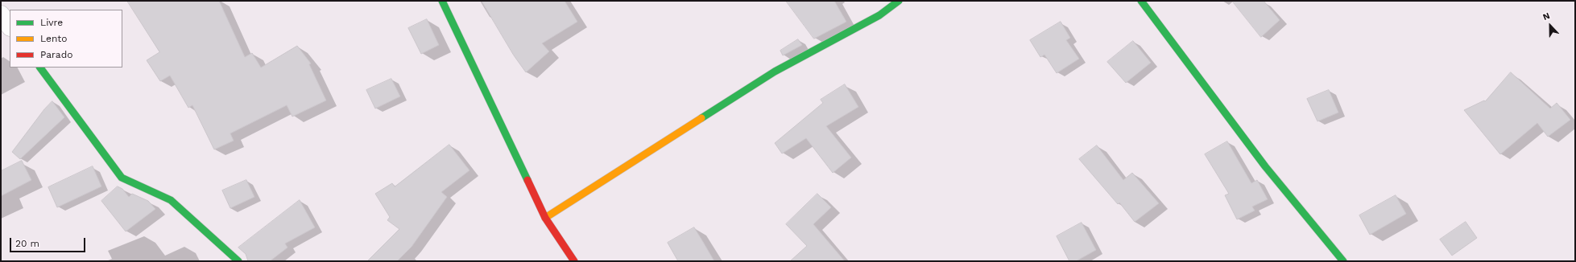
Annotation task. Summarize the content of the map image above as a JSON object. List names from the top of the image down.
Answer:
{
  "legend": ["Livre", "Lento", "Parado"],
  "scale_bar": "20 m",
  "north": "top"
}
